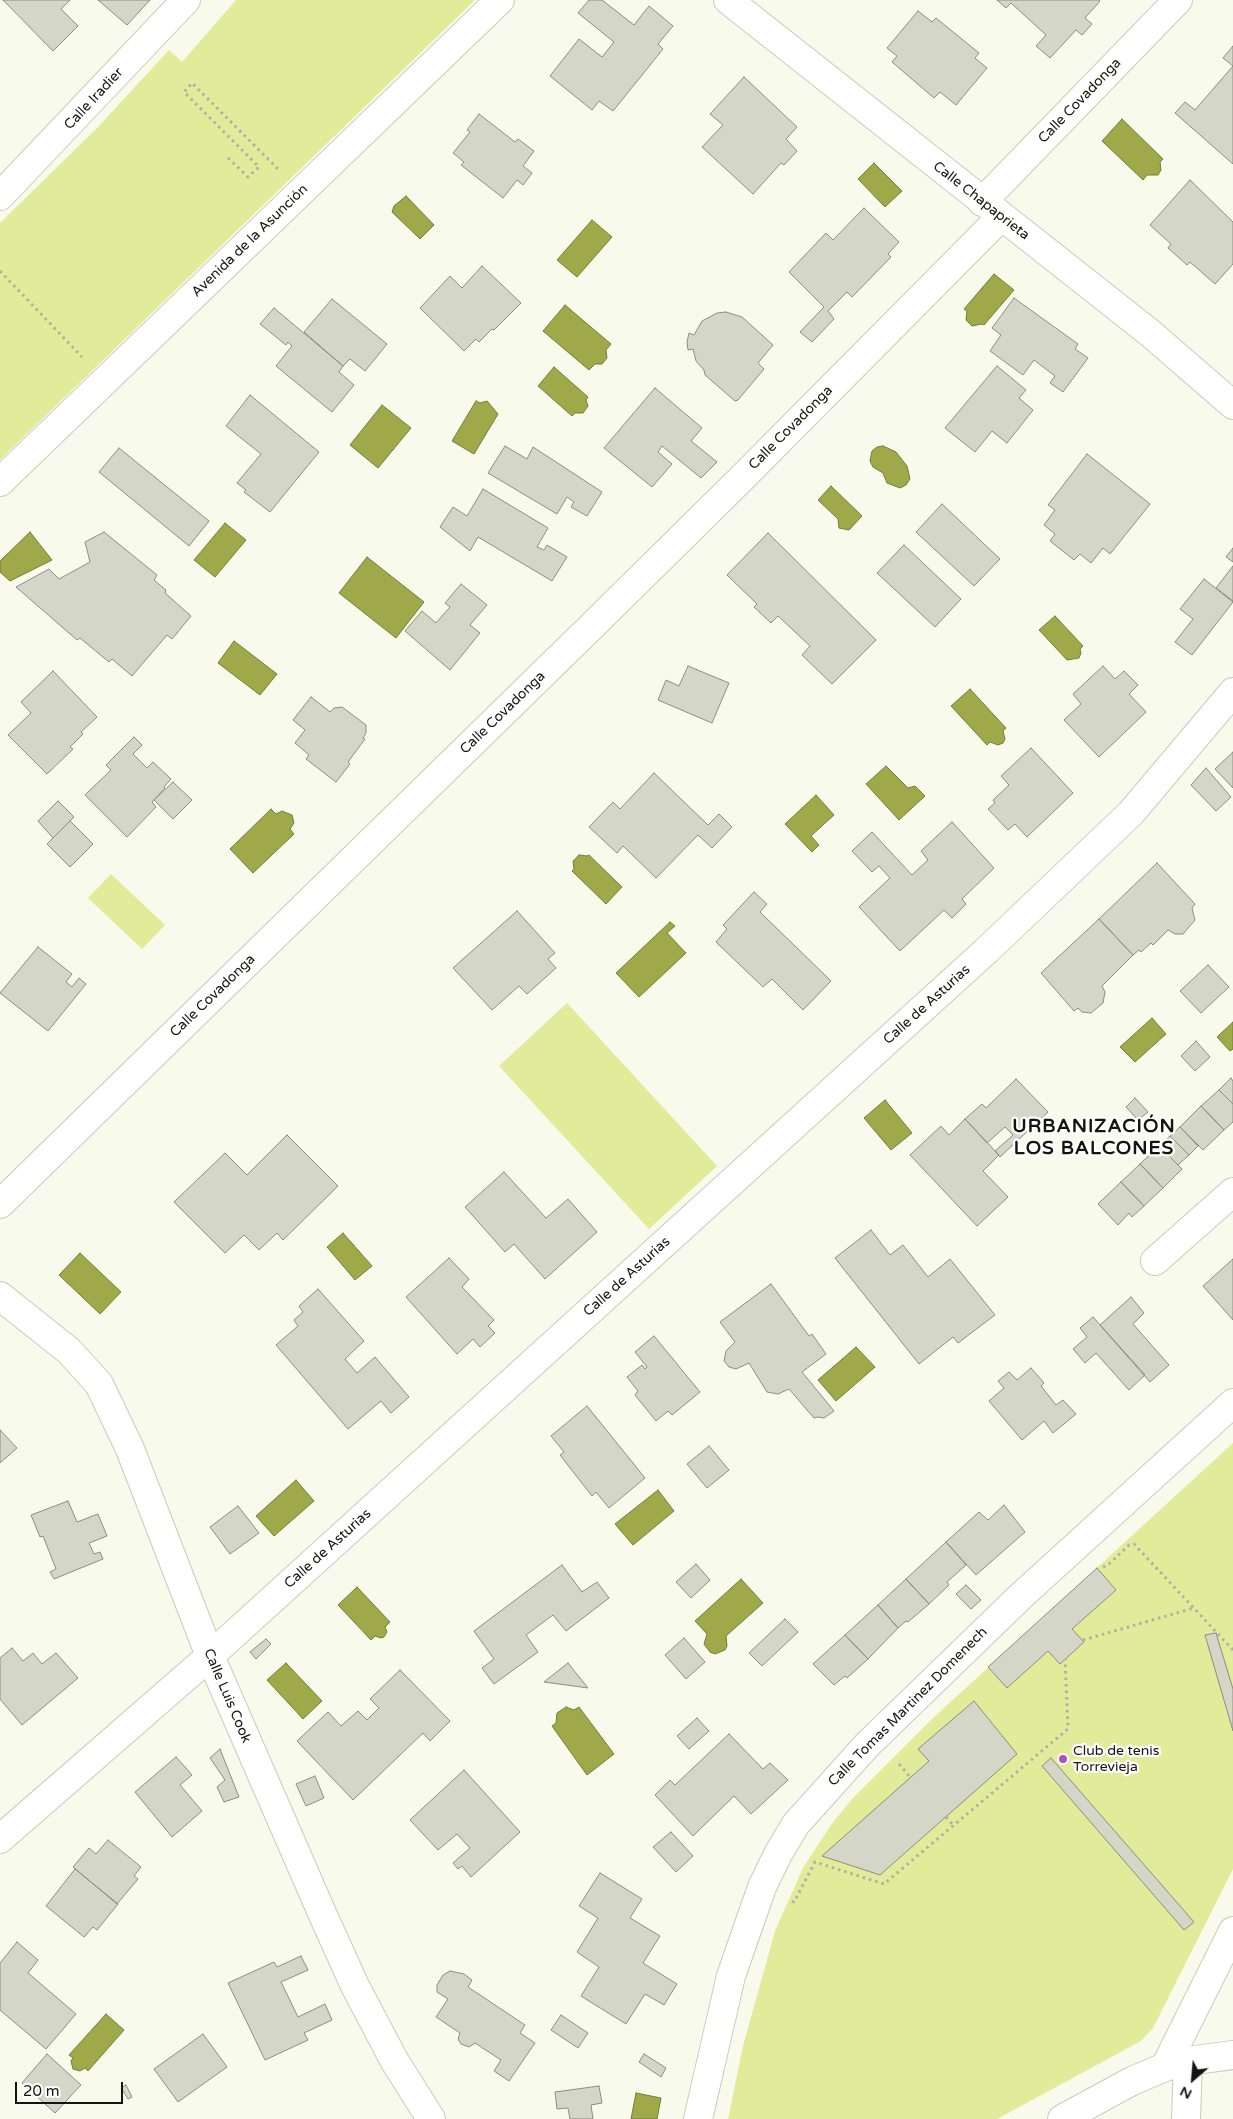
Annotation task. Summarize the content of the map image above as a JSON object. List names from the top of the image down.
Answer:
{
  "streets": {
    "street": [
      "Calle Iradier",
      "Calle Covadonga",
      "Calle Chapaprieta",
      "Avenida de la Asunción",
      "Calle de Asturias",
      "Calle Luis Cook",
      "Calle Tomas Martinez Domenech"
    ]
  },
  "crossings": [
    ["Calle Covadonga", "Calle Chapaprieta"],
    ["Calle de Asturias", "Calle Luis Cook"]
  ],
  "districts": ["URBANIZACIÓN LOS BALCONES"],
  "places": ["Club de tenis Torrevieja"],
  "scale_bar": "20 m",
  "north": "bottom left"
}
